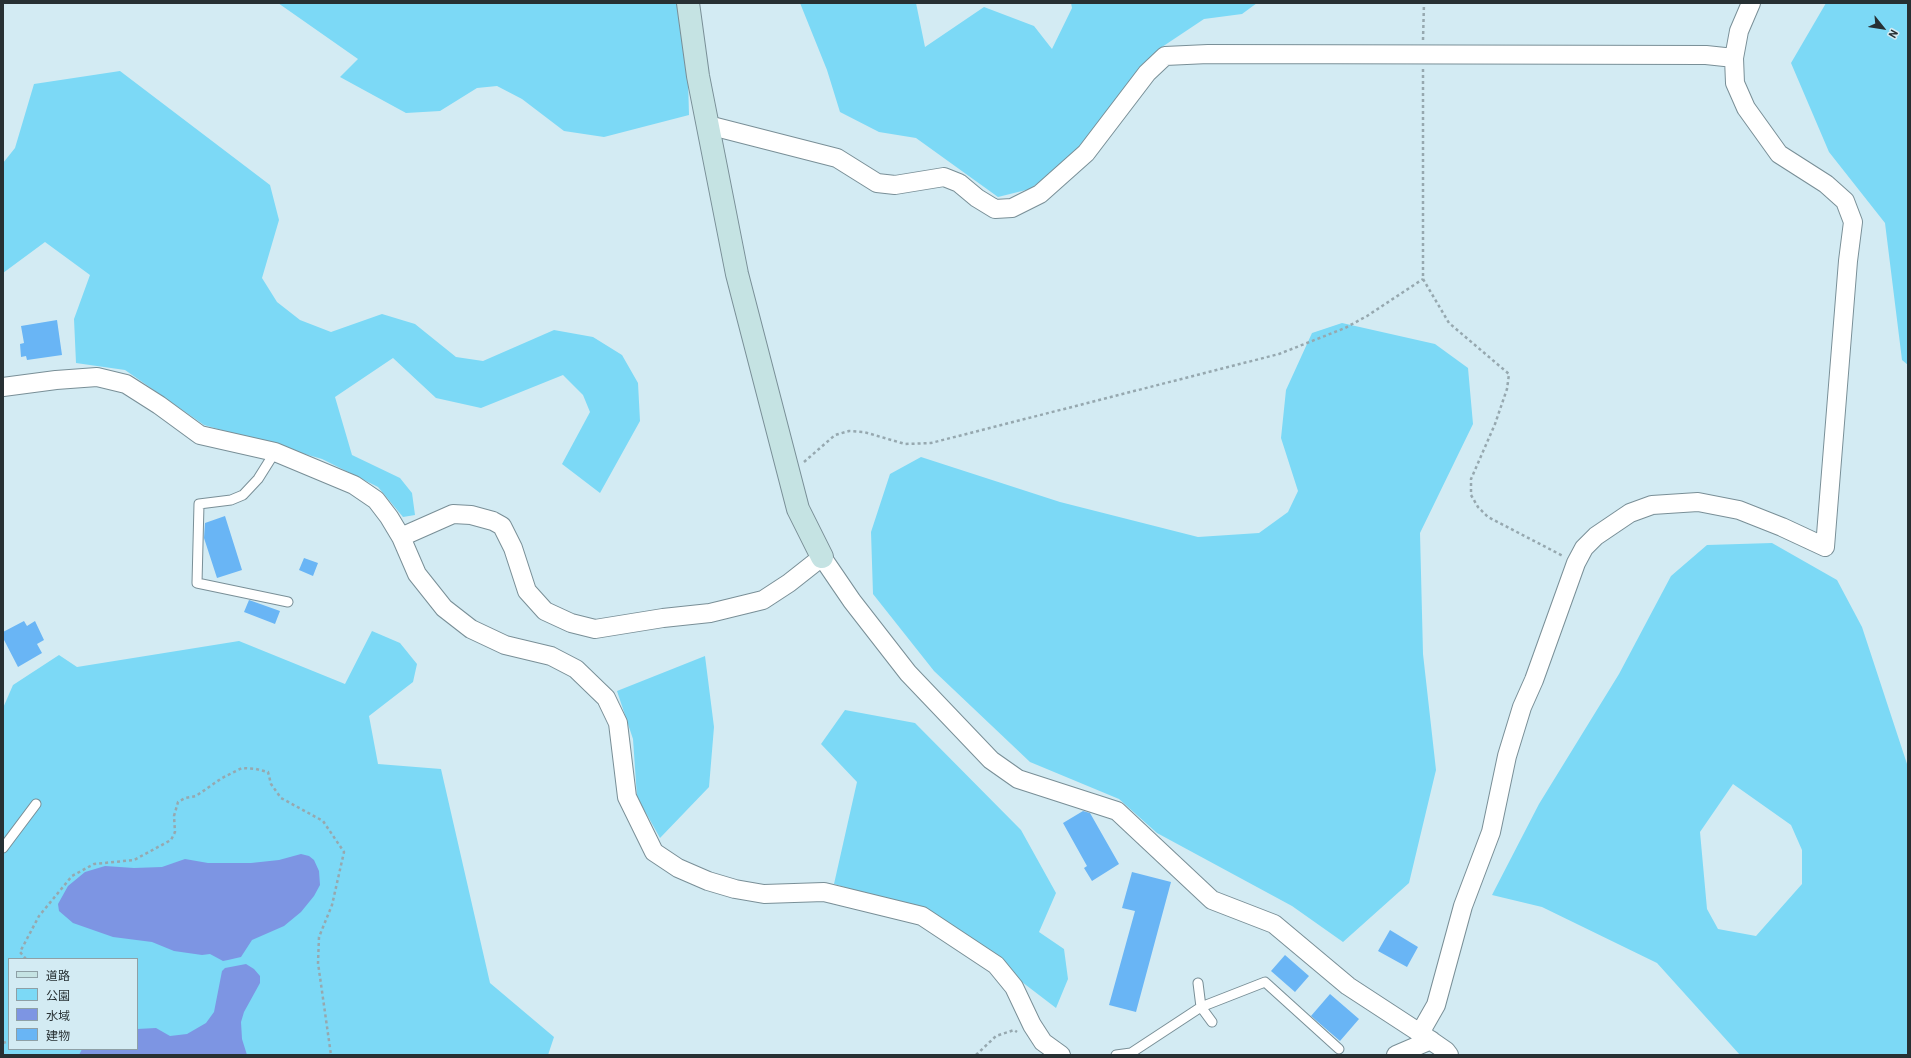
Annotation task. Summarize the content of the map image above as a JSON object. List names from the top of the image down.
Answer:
{
  "legend": [
    "道路",
    "公園",
    "水域",
    "建物"
  ],
  "north": "bottom right"
}
